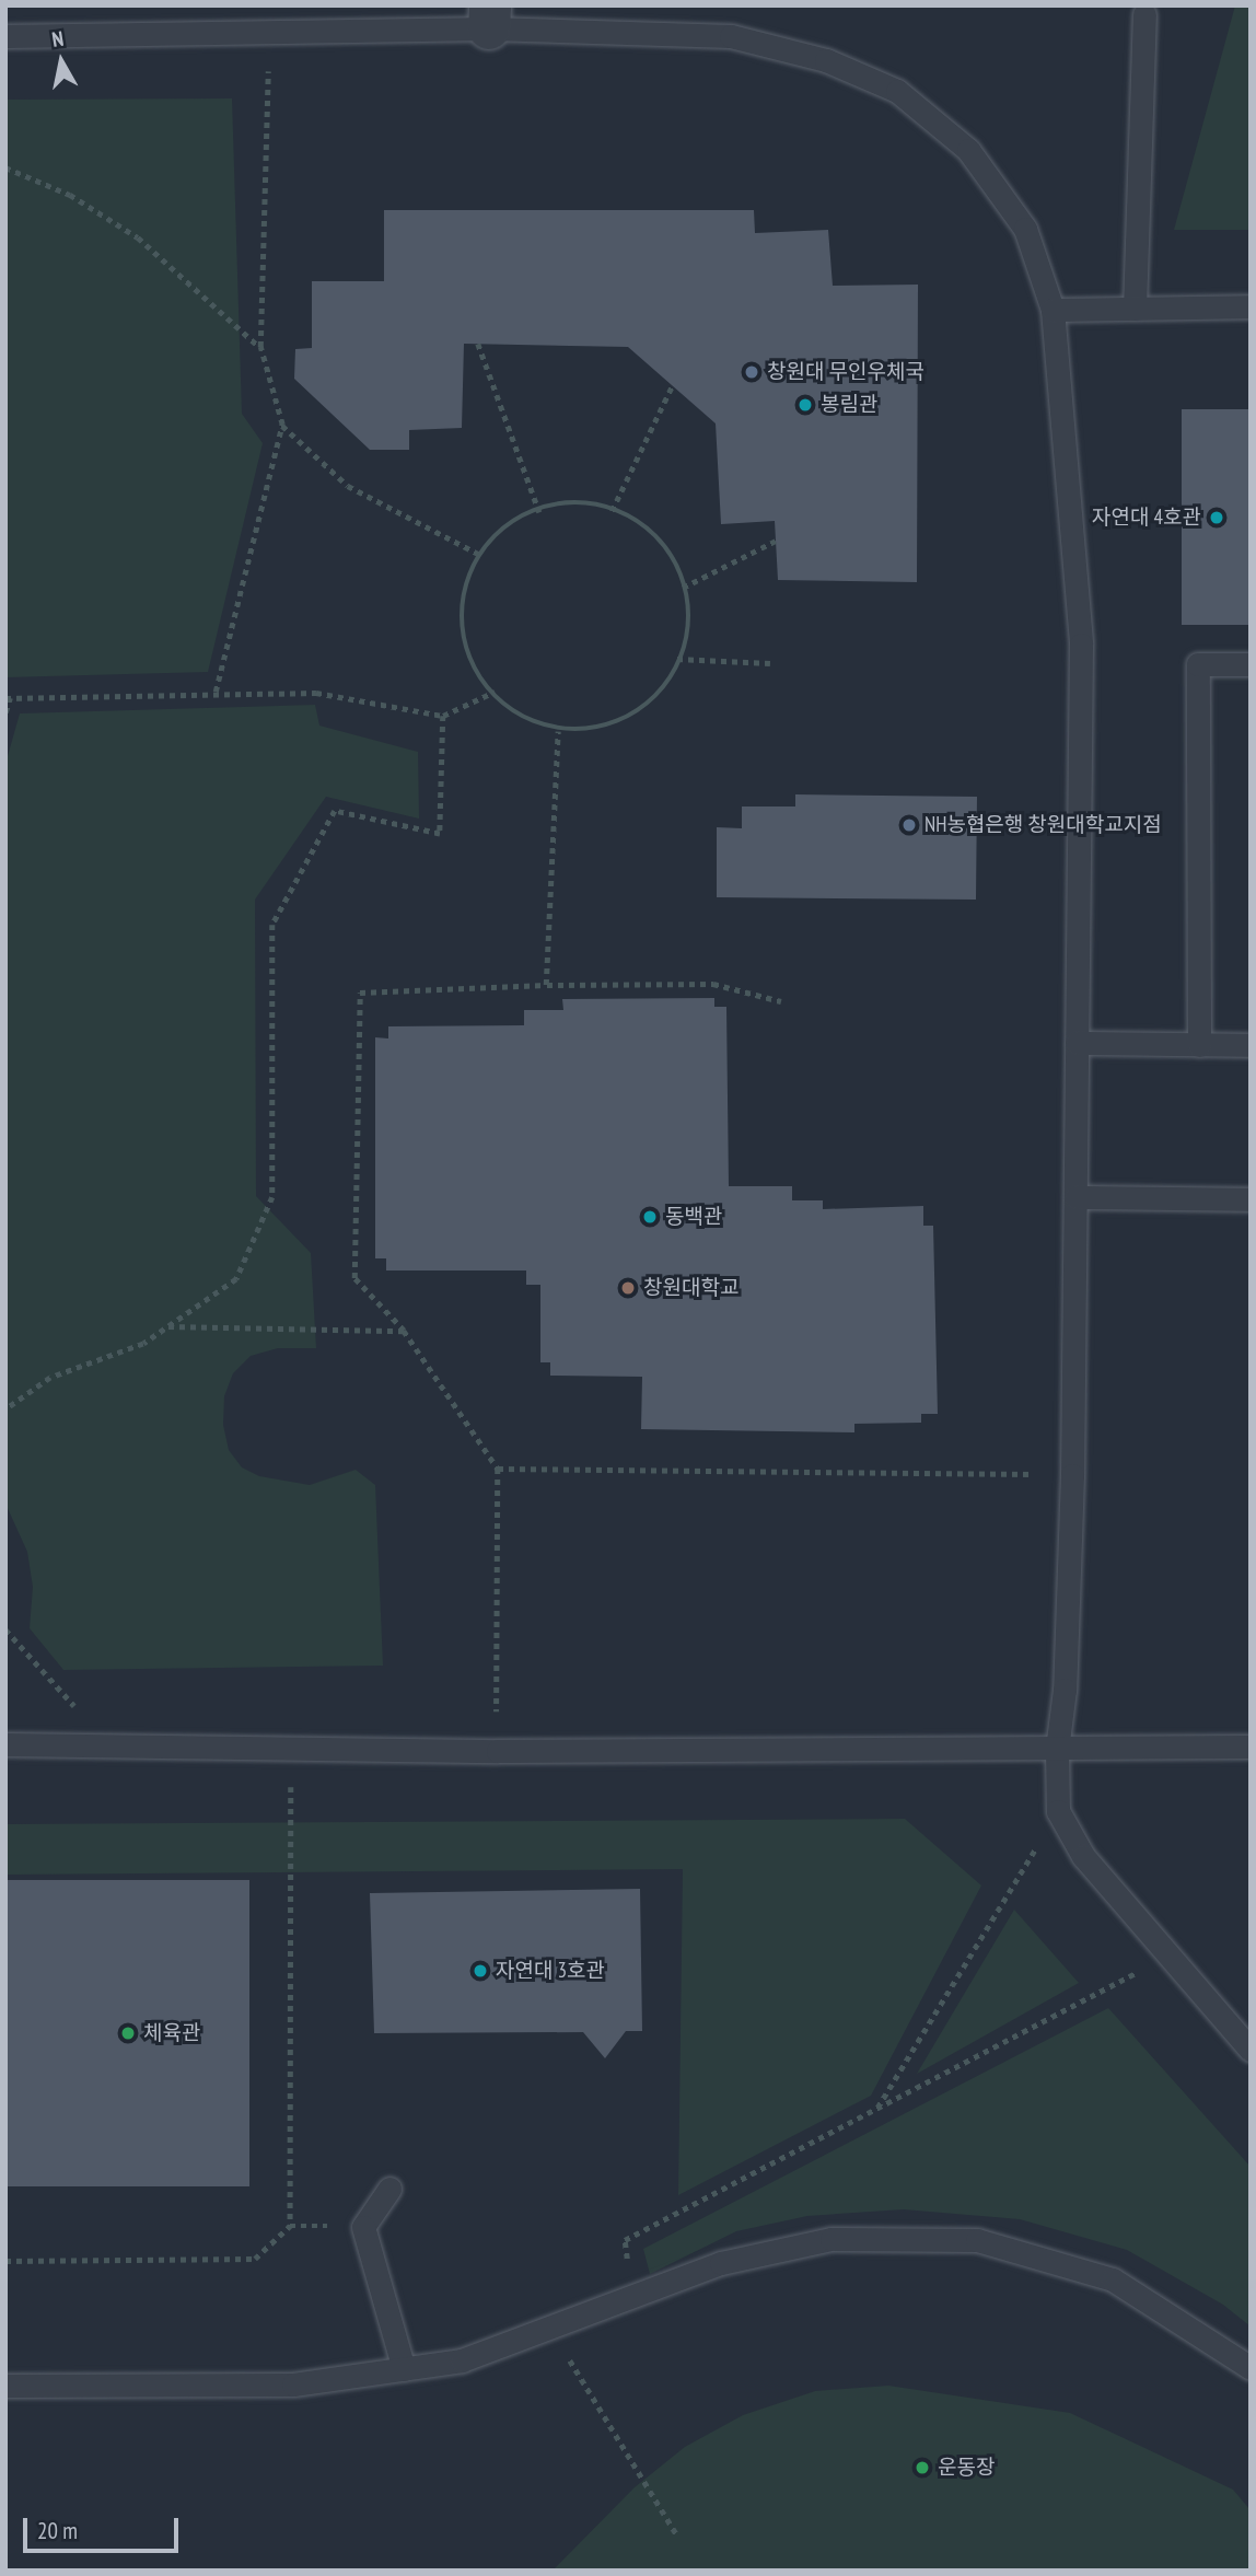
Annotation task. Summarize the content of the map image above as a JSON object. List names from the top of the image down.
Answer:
{
  "places": [
    "창원대 무인우체국",
    "봉림관",
    "자연대 4호관",
    "NH농협은행 창원대학교지점",
    "동백관",
    "창원대학교",
    "자연대 3호관",
    "체육관",
    "운동장"
  ],
  "scale_bar": "20 m",
  "north": "top"
}
